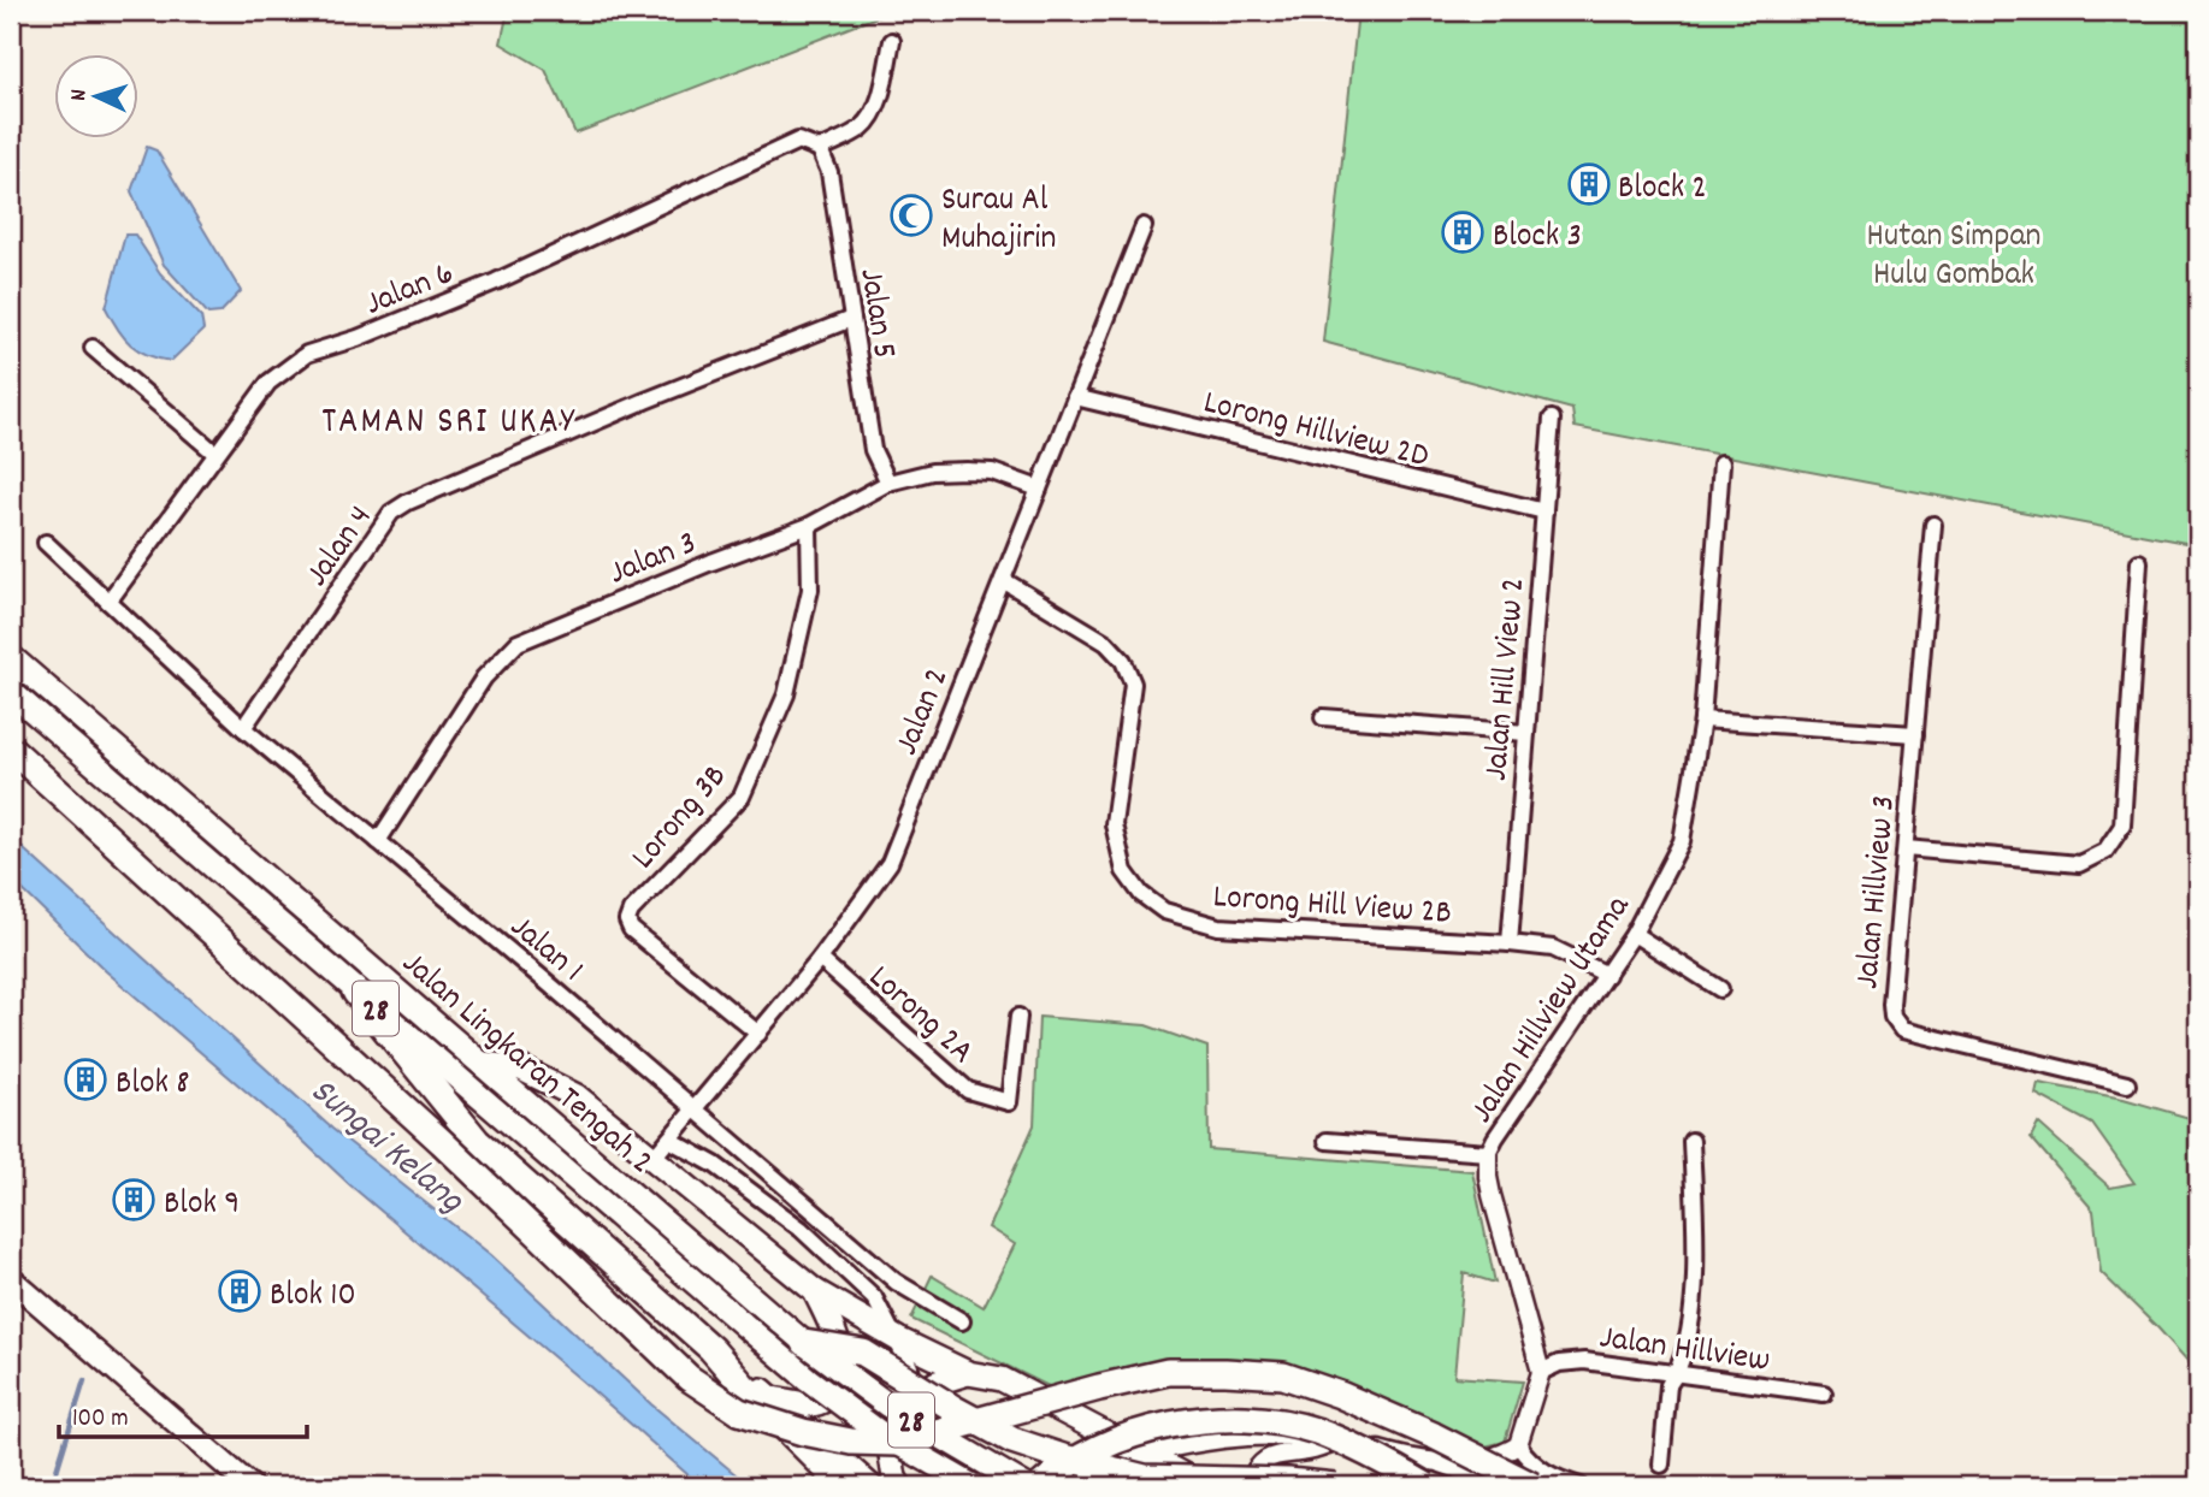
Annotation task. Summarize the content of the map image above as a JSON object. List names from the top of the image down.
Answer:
{
  "streets": {
    "highway": ["28", "Jalan Lingkaran Tengah 2"],
    "street": [
      "Jalan 6",
      "Jalan 5",
      "Lorong Hillview 2D",
      "Jalan 4",
      "Jalan 3",
      "Jalan Hill View 2",
      "Jalan 2",
      "Lorong 3B",
      "Jalan Hillview 3",
      "Lorong Hill View 2B",
      "Jalan 1",
      "Jalan Hillview Utama",
      "Lorong 2A",
      "Jalan Hillview"
    ]
  },
  "crossings": [
    ["Jalan 6", "Jalan 5"],
    ["Jalan 6", "Jalan 1"],
    ["Jalan 5", "Jalan 4"],
    ["Jalan 5", "Jalan 3"],
    ["Lorong Hillview 2D", "Jalan Hill View 2"],
    ["Lorong Hillview 2D", "Jalan 2"],
    ["Jalan 4", "Jalan 1"],
    ["Jalan 3", "Jalan 2"],
    ["Jalan 3", "Lorong 3B"],
    ["Jalan 3", "Jalan 1"],
    ["Jalan Hill View 2", "Lorong Hill View 2B"],
    ["Jalan 2", "Lorong 3B"],
    ["Jalan 2", "Lorong Hill View 2B"],
    ["Jalan 2", "Jalan 1"],
    ["Jalan 2", "Lorong 2A"],
    ["Lorong Hill View 2B", "Jalan Hillview Utama"],
    ["Jalan Hillview Utama", "Jalan Hillview"]
  ],
  "districts": ["TAMAN SRI UKAY"],
  "water": ["Sungai Kelang"],
  "parks": ["Hutan Simpan Hulu Gombak"],
  "places": {
    "building": [
      "Block 2",
      "Block 3",
      "Blok 8",
      "Blok 9",
      "Blok 10"
    ],
    "mosque": ["Surau Al Muhajirin"]
  },
  "scale_bar": "100 m",
  "north": "left"
}
